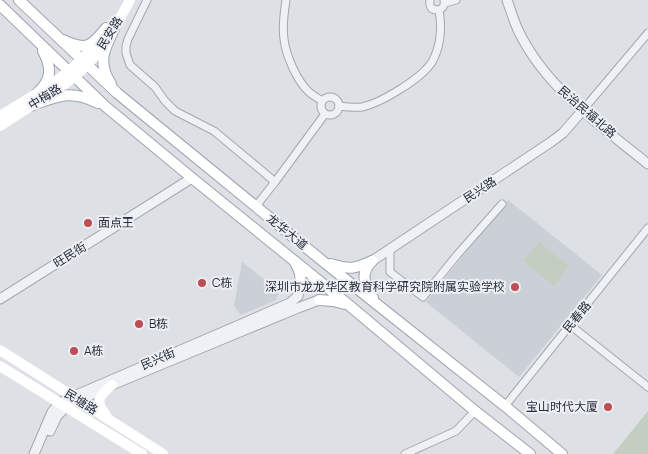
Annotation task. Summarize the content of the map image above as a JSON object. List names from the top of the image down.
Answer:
{
  "streets": {
    "main road": [
      "民安路",
      "中梅路",
      "龙华大道",
      "民塘路"
    ],
    "street": [
      "民治民福北路",
      "民兴路",
      "旺民街",
      "民春路",
      "民兴街"
    ]
  },
  "crossings": [
    ["民安路", "中梅路"],
    ["民安路", "龙华大道"],
    ["中梅路", "龙华大道"],
    ["民治民福北路", "民兴路"],
    ["龙华大道", "旺民街"],
    ["龙华大道", "民春路"],
    ["民兴街", "民塘路"]
  ],
  "places": [
    "面点王",
    "C栋",
    "深圳市龙龙华区教育科学研究院附属实验学校",
    "B栋",
    "A栋",
    "宝山时代大厦"
  ]
}
